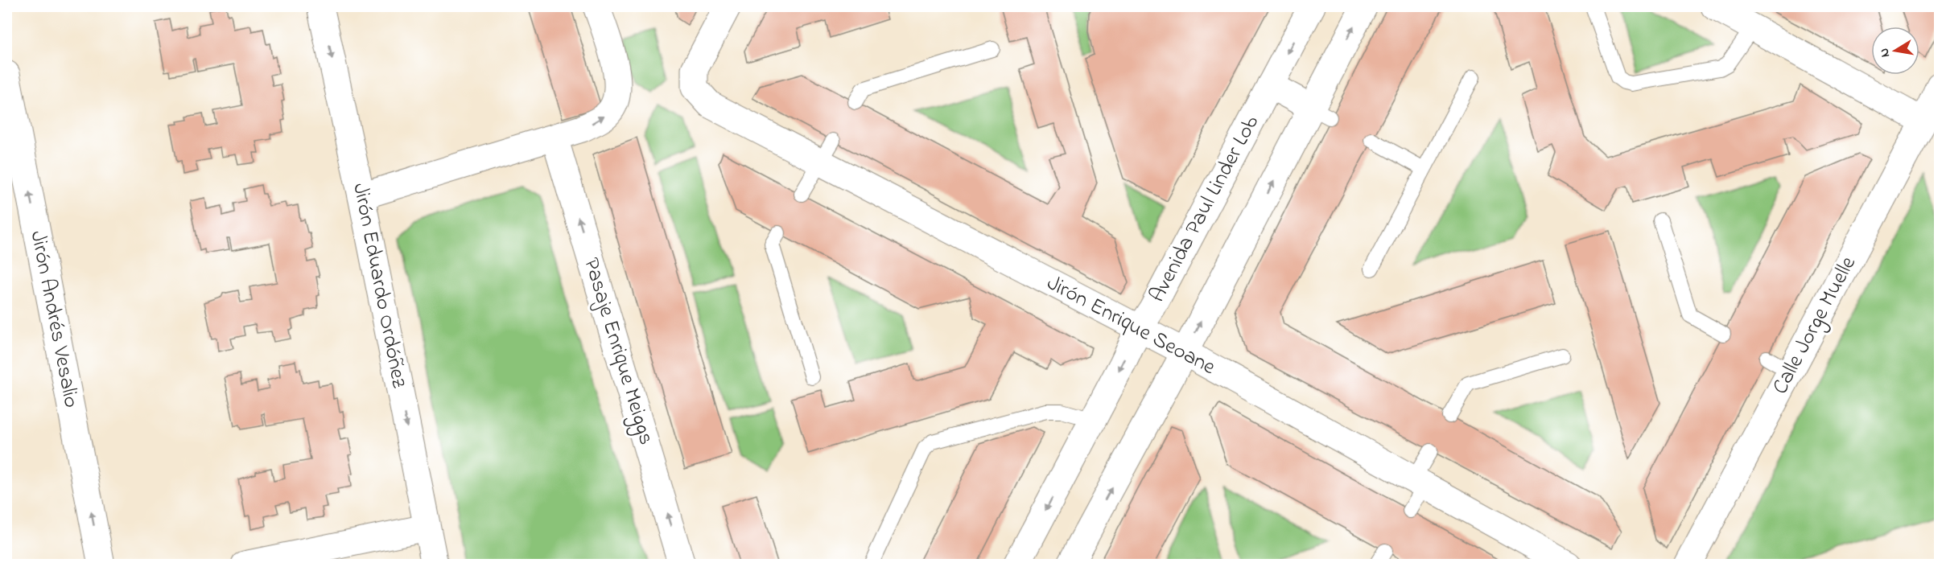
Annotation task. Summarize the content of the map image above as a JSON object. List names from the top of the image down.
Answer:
{
  "streets": {
    "street": [
      "Avenida Paul Linder Lob",
      "Jirón Eduardo Ordóñez",
      "Jirón Andrés Vesalio",
      "Jirón Enrique Seoane",
      "Calle Jorge Muelle",
      "Pasaje Enrique Meiggs"
    ]
  },
  "crossings": [
    ["Avenida Paul Linder Lob", "Jirón Enrique Seoane"]
  ],
  "one_way": ["Jirón Eduardo Ordóñez", "Jirón Andrés Vesalio", "Pasaje Enrique Meiggs"],
  "north": "left"
}
